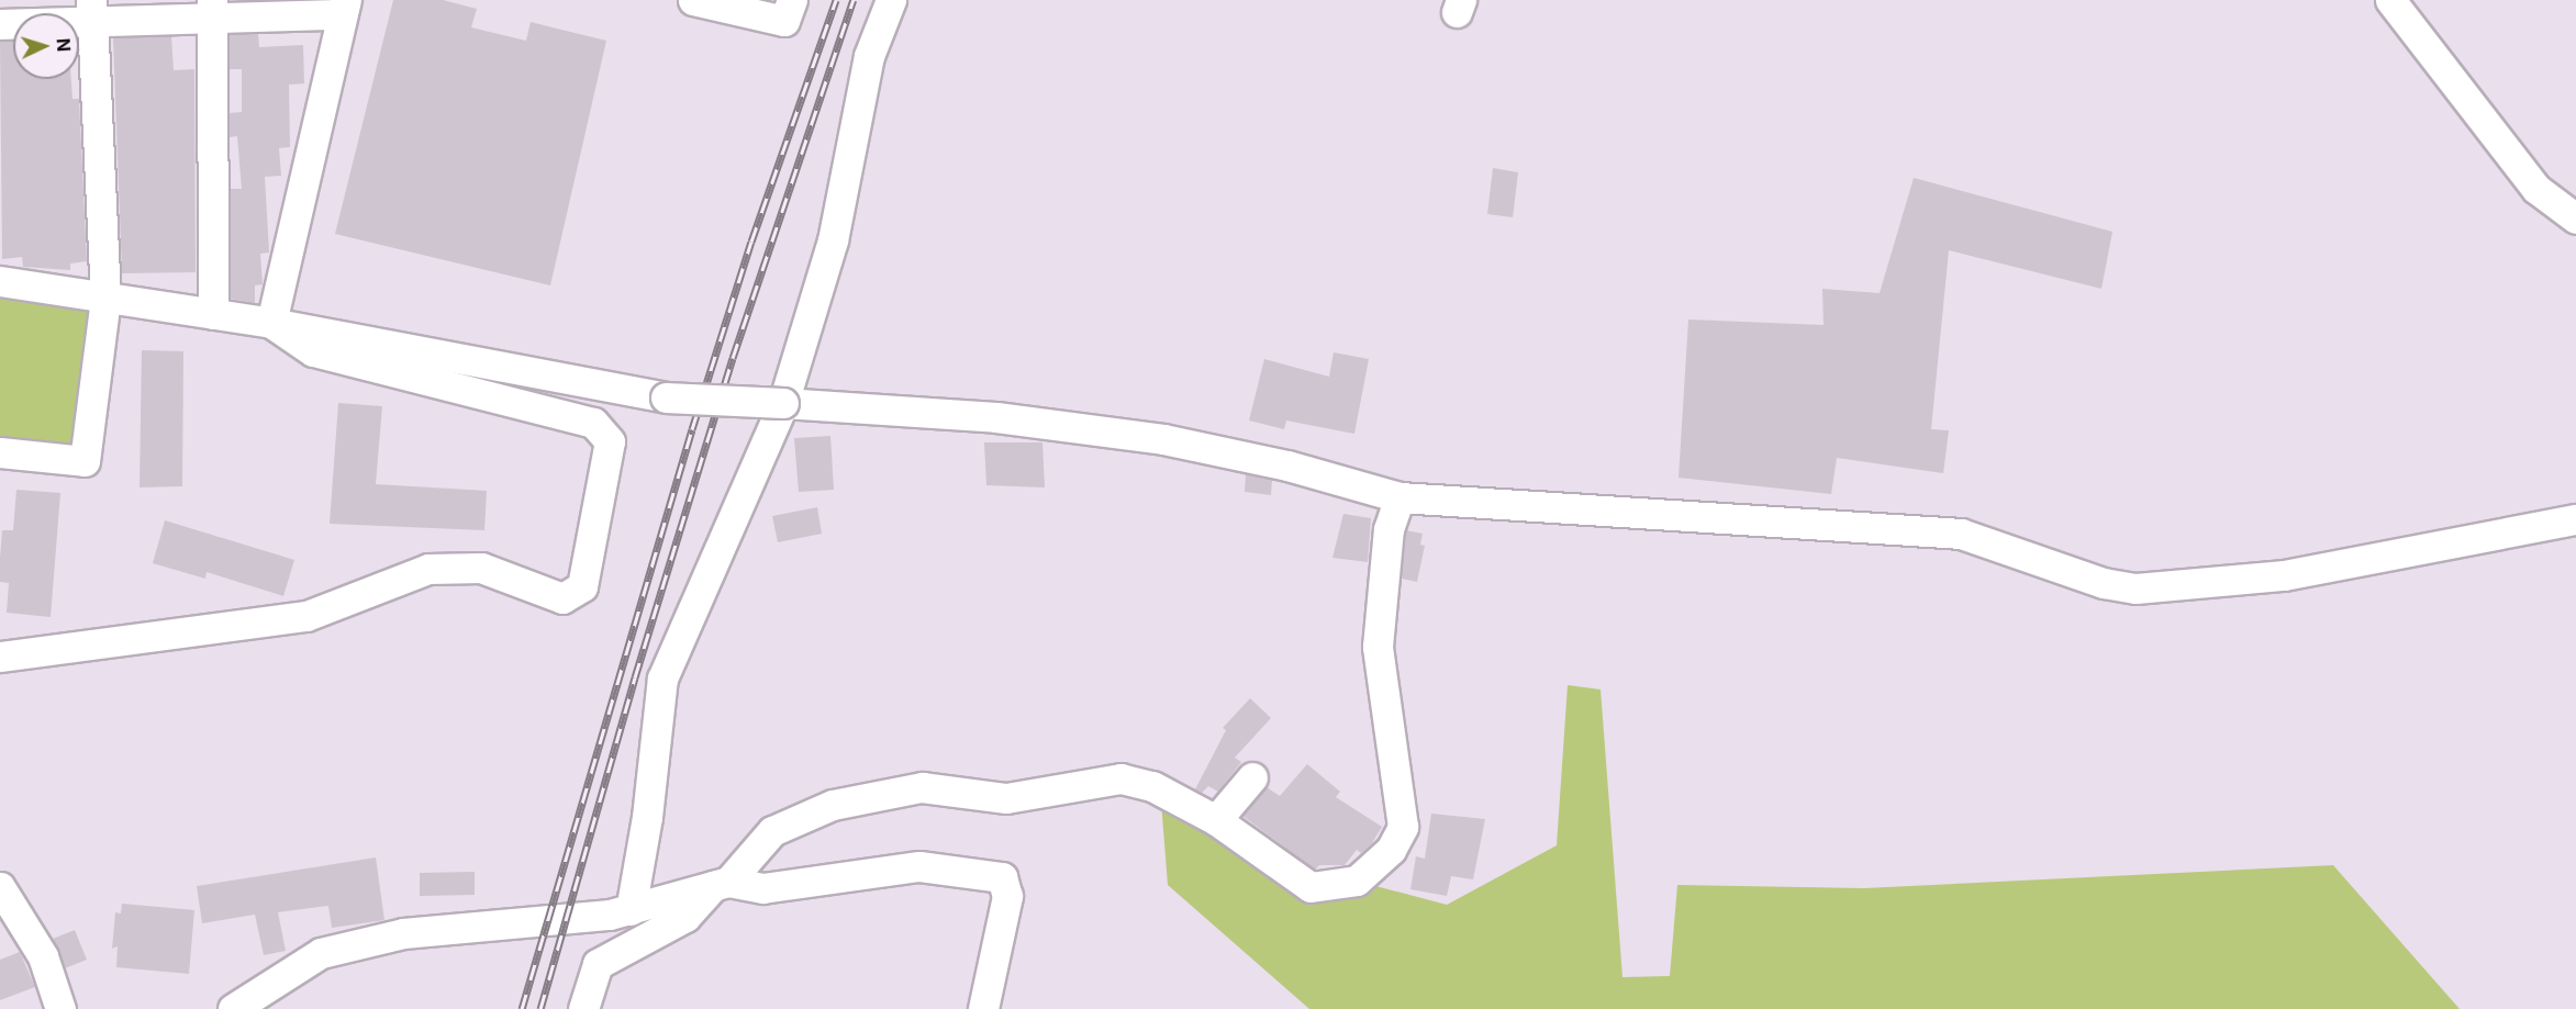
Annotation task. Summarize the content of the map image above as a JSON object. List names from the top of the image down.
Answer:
{
  "north": "right"
}
